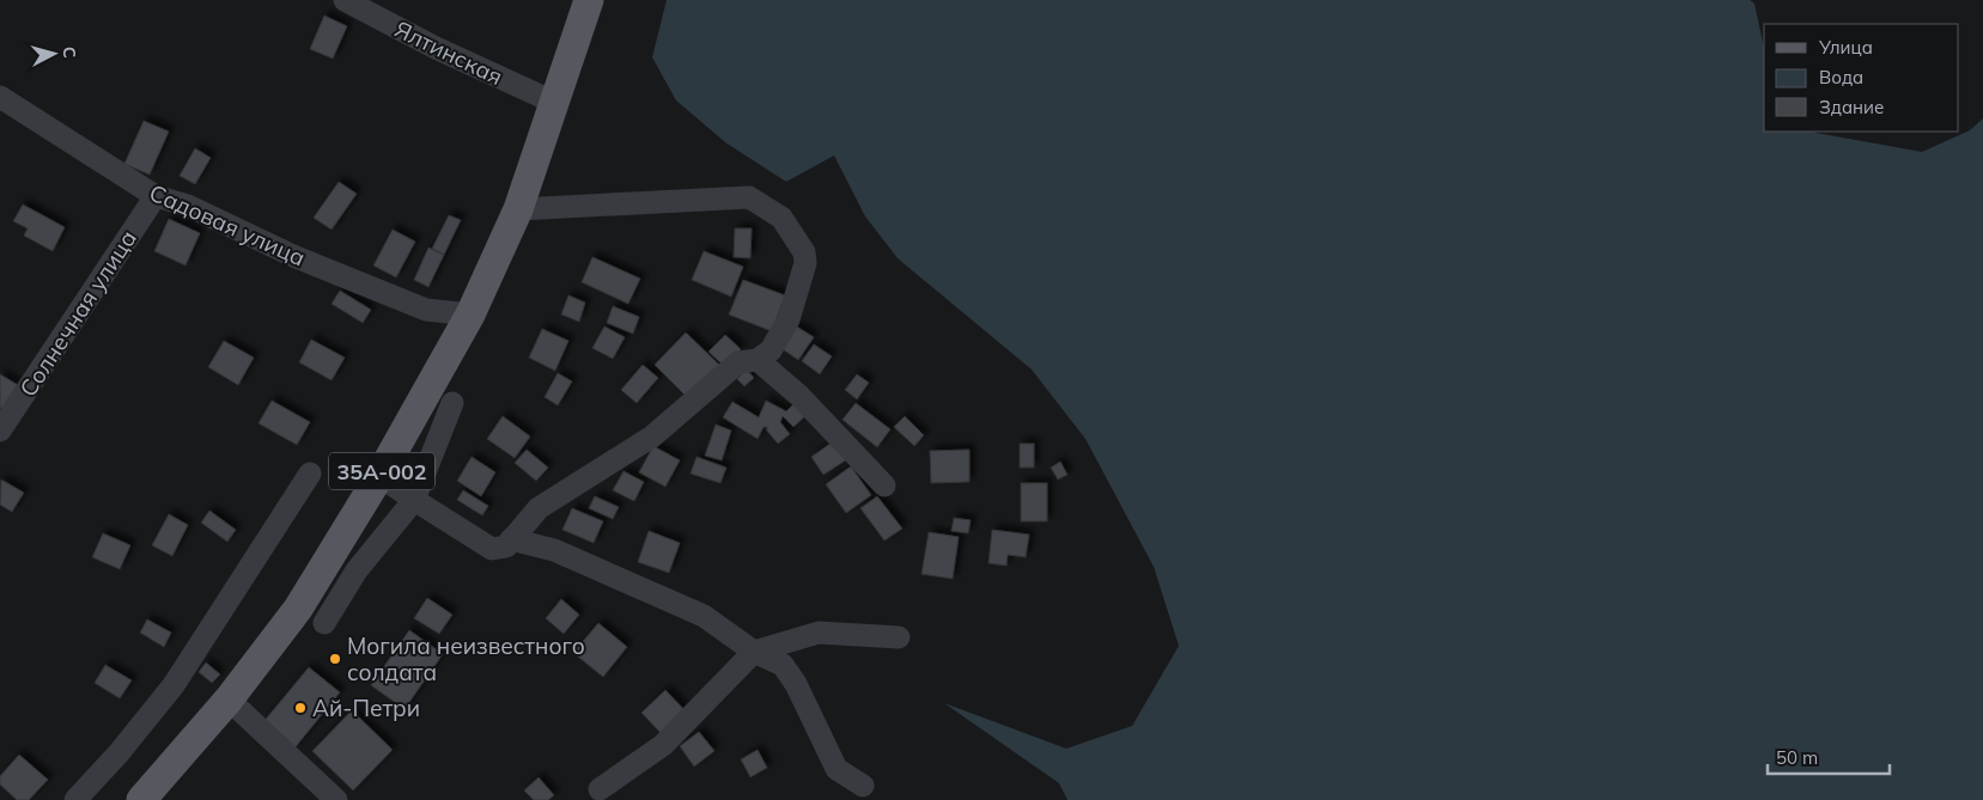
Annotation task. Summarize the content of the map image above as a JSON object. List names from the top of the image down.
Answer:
{
  "streets": {
    "main road": ["35А-002"],
    "street": ["Ялтинская", "Садовая улица", "Солнечная улица"]
  },
  "crossings": [
    ["Ялтинская", "35А-002"],
    ["Садовая улица", "Солнечная улица"],
    ["Садовая улица", "35А-002"]
  ],
  "places": ["Могила неизвестного солдата", "Ай-Петри"],
  "legend": ["Улица", "Вода", "Здание"],
  "scale_bar": "50 m",
  "north": "right"
}
